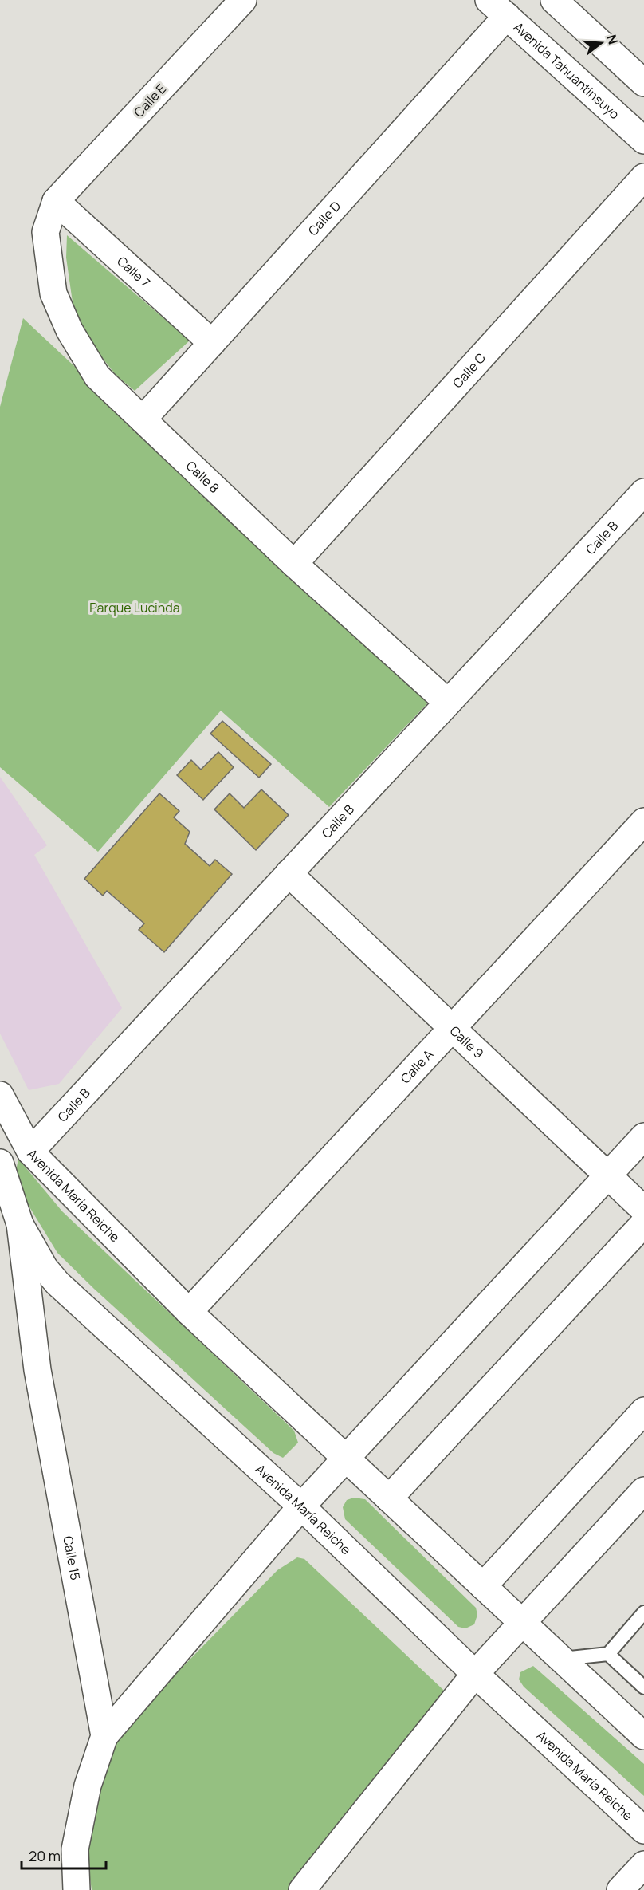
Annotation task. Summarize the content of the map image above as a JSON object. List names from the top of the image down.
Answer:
{
  "streets": {
    "street": [
      "Avenida Tahuantinsuyo",
      "Calle E",
      "Calle D",
      "Calle 7",
      "Calle C",
      "Calle 8",
      "Calle B",
      "Calle 9",
      "Calle A",
      "Avenida María Reiche",
      "Calle 15"
    ]
  },
  "crossings": [
    ["Avenida Tahuantinsuyo", "Calle D"],
    ["Calle E", "Calle 7"],
    ["Calle E", "Calle 8"],
    ["Calle D", "Calle 7"],
    ["Calle D", "Calle 8"],
    ["Calle 7", "Calle 8"],
    ["Calle C", "Calle 8"],
    ["Calle 8", "Calle B"],
    ["Calle B", "Calle 9"],
    ["Calle B", "Avenida María Reiche"],
    ["Calle 9", "Calle A"],
    ["Calle A", "Avenida María Reiche"],
    ["Avenida María Reiche", "Calle 15"]
  ],
  "parks": ["Parque Lucinda"],
  "scale_bar": "20 m",
  "north": "right"
}
